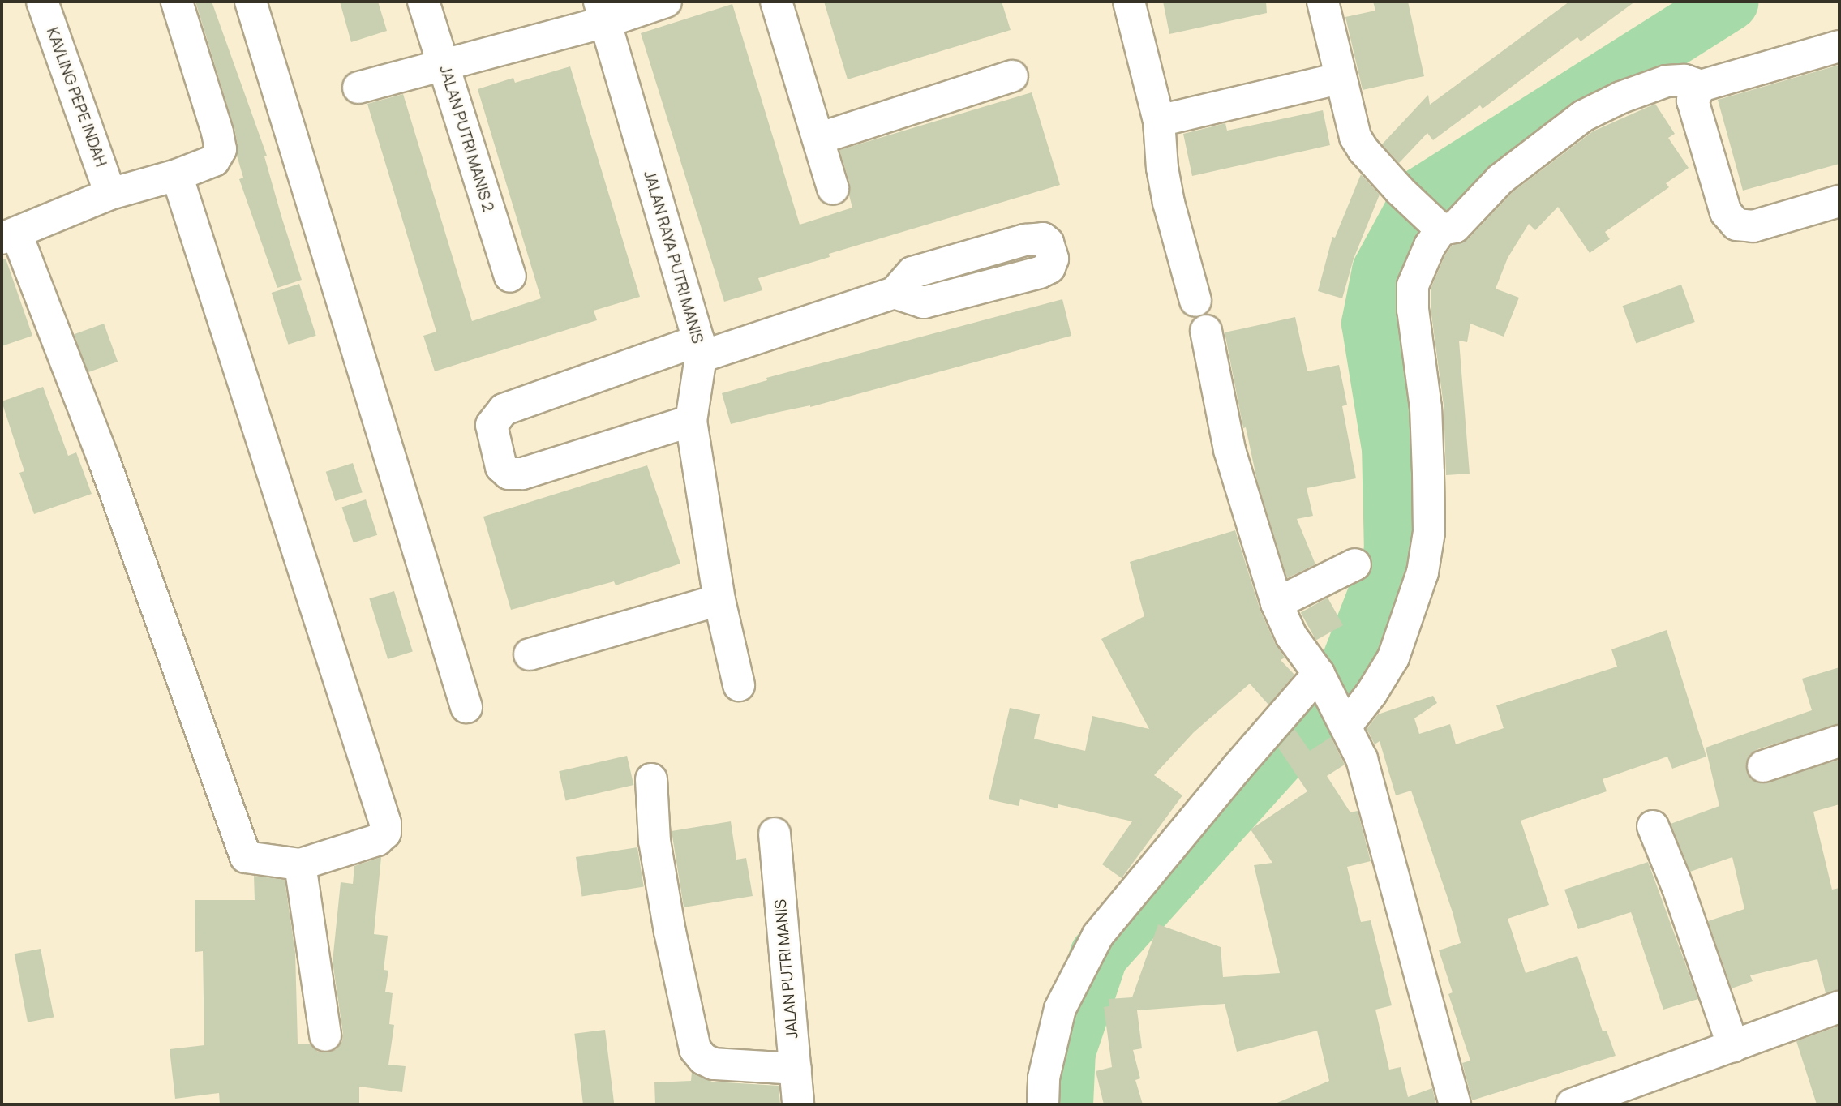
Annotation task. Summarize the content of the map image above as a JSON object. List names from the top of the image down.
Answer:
{
  "streets": {
    "street": [
      "KAVLING PEPE INDAH",
      "JALAN PUTRI MANIS 2",
      "JALAN RAYA PUTRI MANIS",
      "JALAN PUTRI MANIS"
    ]
  }
}
